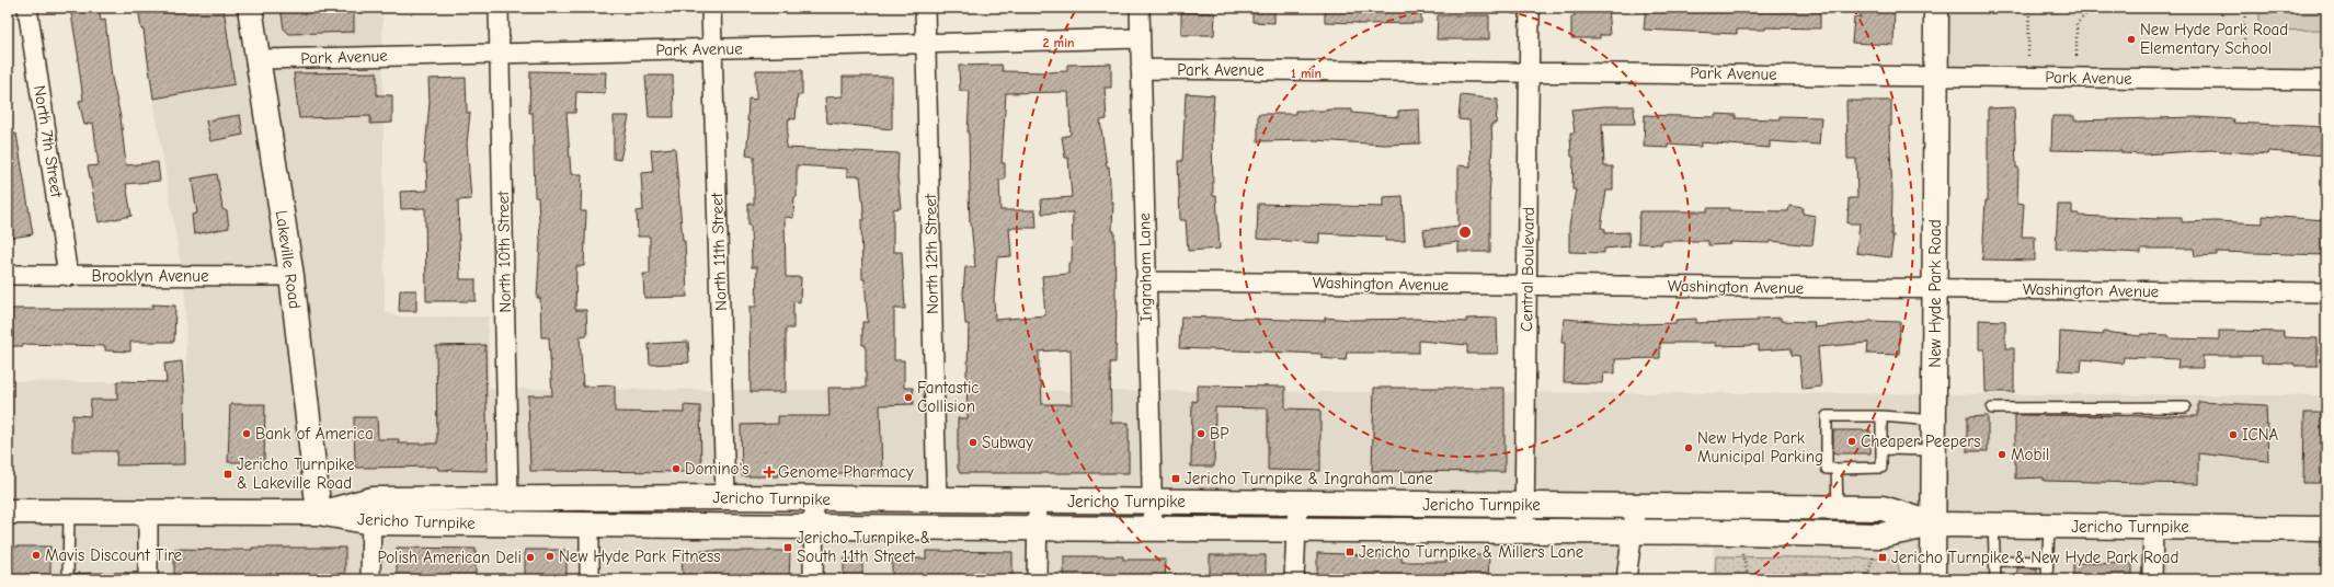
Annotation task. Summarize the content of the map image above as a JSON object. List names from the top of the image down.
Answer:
{
  "streets": {
    "main road": ["Lakeville Road", "New Hyde Park Road", "Jericho Turnpike"],
    "street": [
      "Park Avenue",
      "North 7th Street",
      "North 10th Street",
      "North 11th Street",
      "North 12th Street",
      "Ingraham Lane",
      "Central Boulevard",
      "Brooklyn Avenue",
      "Washington Avenue"
    ]
  },
  "crossings": [
    ["Park Avenue", "North 10th Street"],
    ["Park Avenue", "North 11th Street"],
    ["Park Avenue", "North 12th Street"],
    ["Park Avenue", "Lakeville Road"],
    ["Park Avenue", "Ingraham Lane"],
    ["Park Avenue", "Central Boulevard"],
    ["Park Avenue", "New Hyde Park Road"],
    ["North 7th Street", "Brooklyn Avenue"],
    ["North 10th Street", "Jericho Turnpike"],
    ["North 11th Street", "Jericho Turnpike"],
    ["North 12th Street", "Jericho Turnpike"],
    ["Lakeville Road", "Brooklyn Avenue"],
    ["Lakeville Road", "Jericho Turnpike"],
    ["Ingraham Lane", "Washington Avenue"],
    ["Ingraham Lane", "Jericho Turnpike"],
    ["Central Boulevard", "Washington Avenue"],
    ["Central Boulevard", "Jericho Turnpike"],
    ["Washington Avenue", "New Hyde Park Road"],
    ["New Hyde Park Road", "Jericho Turnpike"]
  ],
  "places": {
    "other": [
      "New Hyde Park Road Elementary School",
      "Fantastic Collision",
      "Bank of America",
      "BP",
      "ICNA",
      "Cheaper Peepers",
      "Subway",
      "New Hyde Park Municipal Parking",
      "Mobil",
      "Domino's",
      "Mavis Discount Tire",
      "New Hyde Park Fitness",
      "Polish American Deli"
    ],
    "health": ["Genome Pharmacy"],
    "transit": [
      "Jericho Turnpike & Lakeville Road",
      "Jericho Turnpike & Ingraham Lane",
      "Jericho Turnpike & South 11th Street",
      "Jericho Turnpike & Millers Lane",
      "Jericho Turnpike & New Hyde Park Road"
    ]
  },
  "rings": ["2 min", "1 min"]
}
